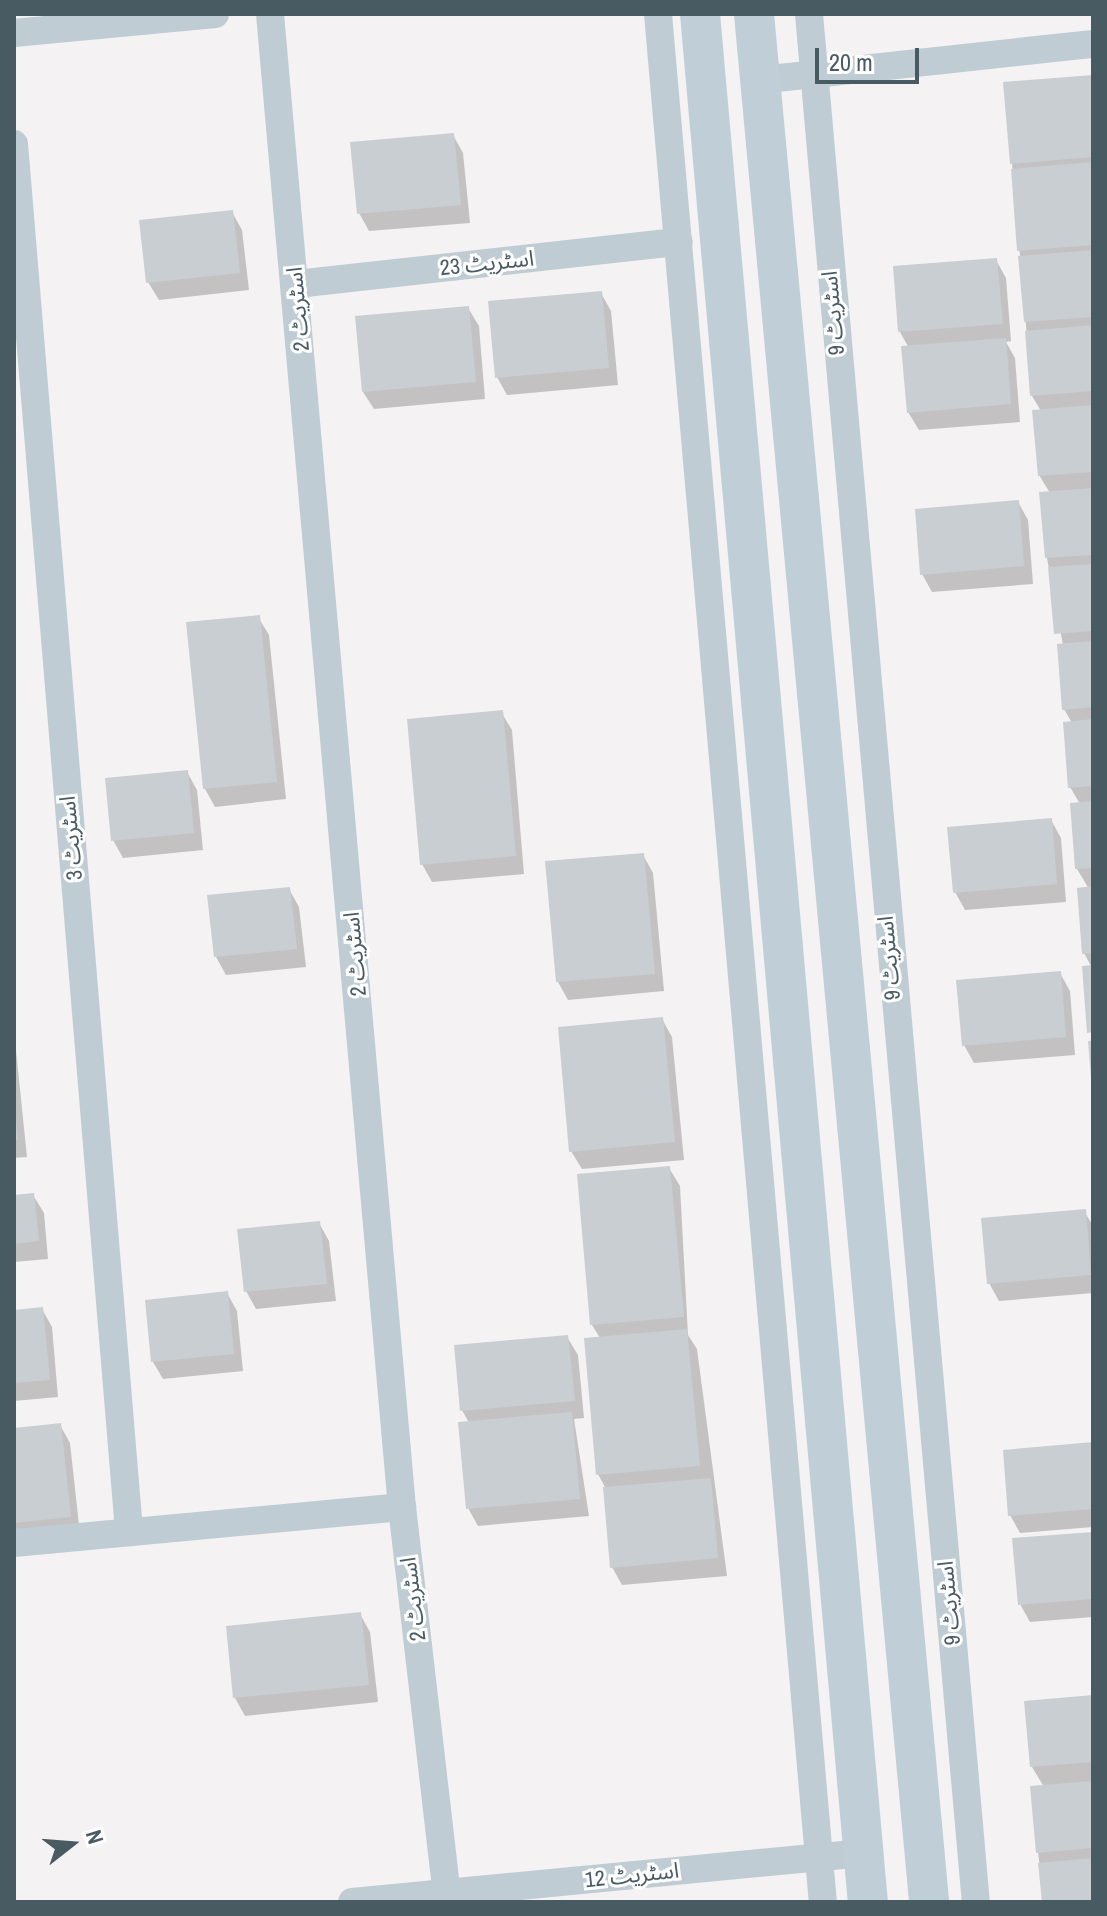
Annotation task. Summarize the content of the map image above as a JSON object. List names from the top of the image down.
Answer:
{
  "streets": {
    "street": [
      "اسٹریٹ 23",
      "اسٹریٹ 2",
      "اسٹریٹ 9",
      "اسٹریٹ 3",
      "اسٹریٹ 12"
    ]
  },
  "crossings": [
    ["اسٹریٹ 23", "اسٹریٹ 2"],
    ["اسٹریٹ 2", "اسٹریٹ 12"]
  ],
  "scale_bar": "20 m",
  "north": "right"
}
